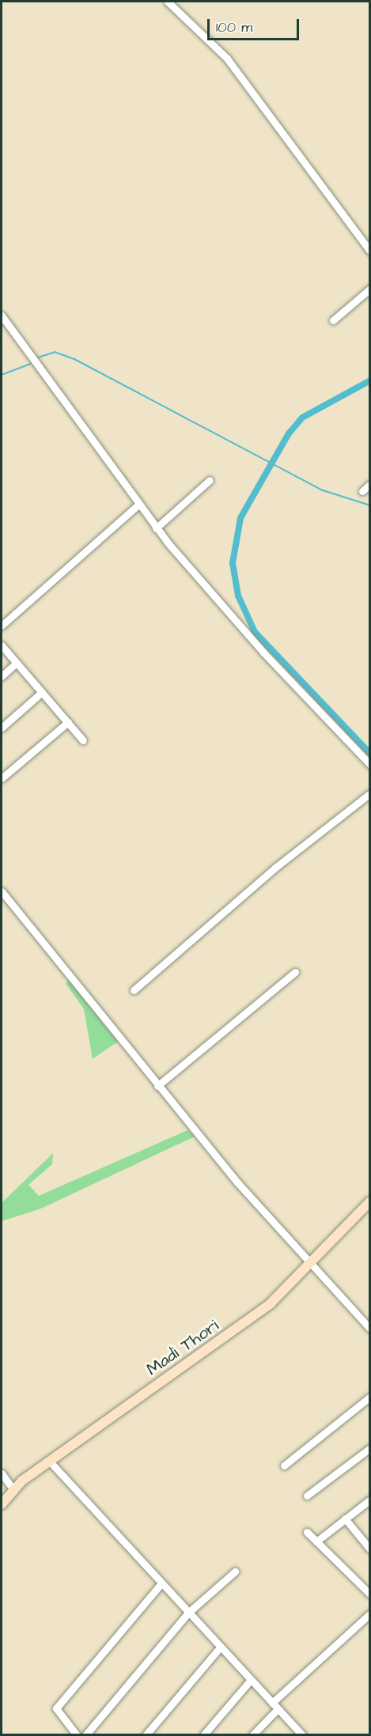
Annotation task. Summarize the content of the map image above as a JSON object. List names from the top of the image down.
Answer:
{
  "streets": {
    "main road": ["Madi Thori"]
  },
  "scale_bar": "100 m"
}
